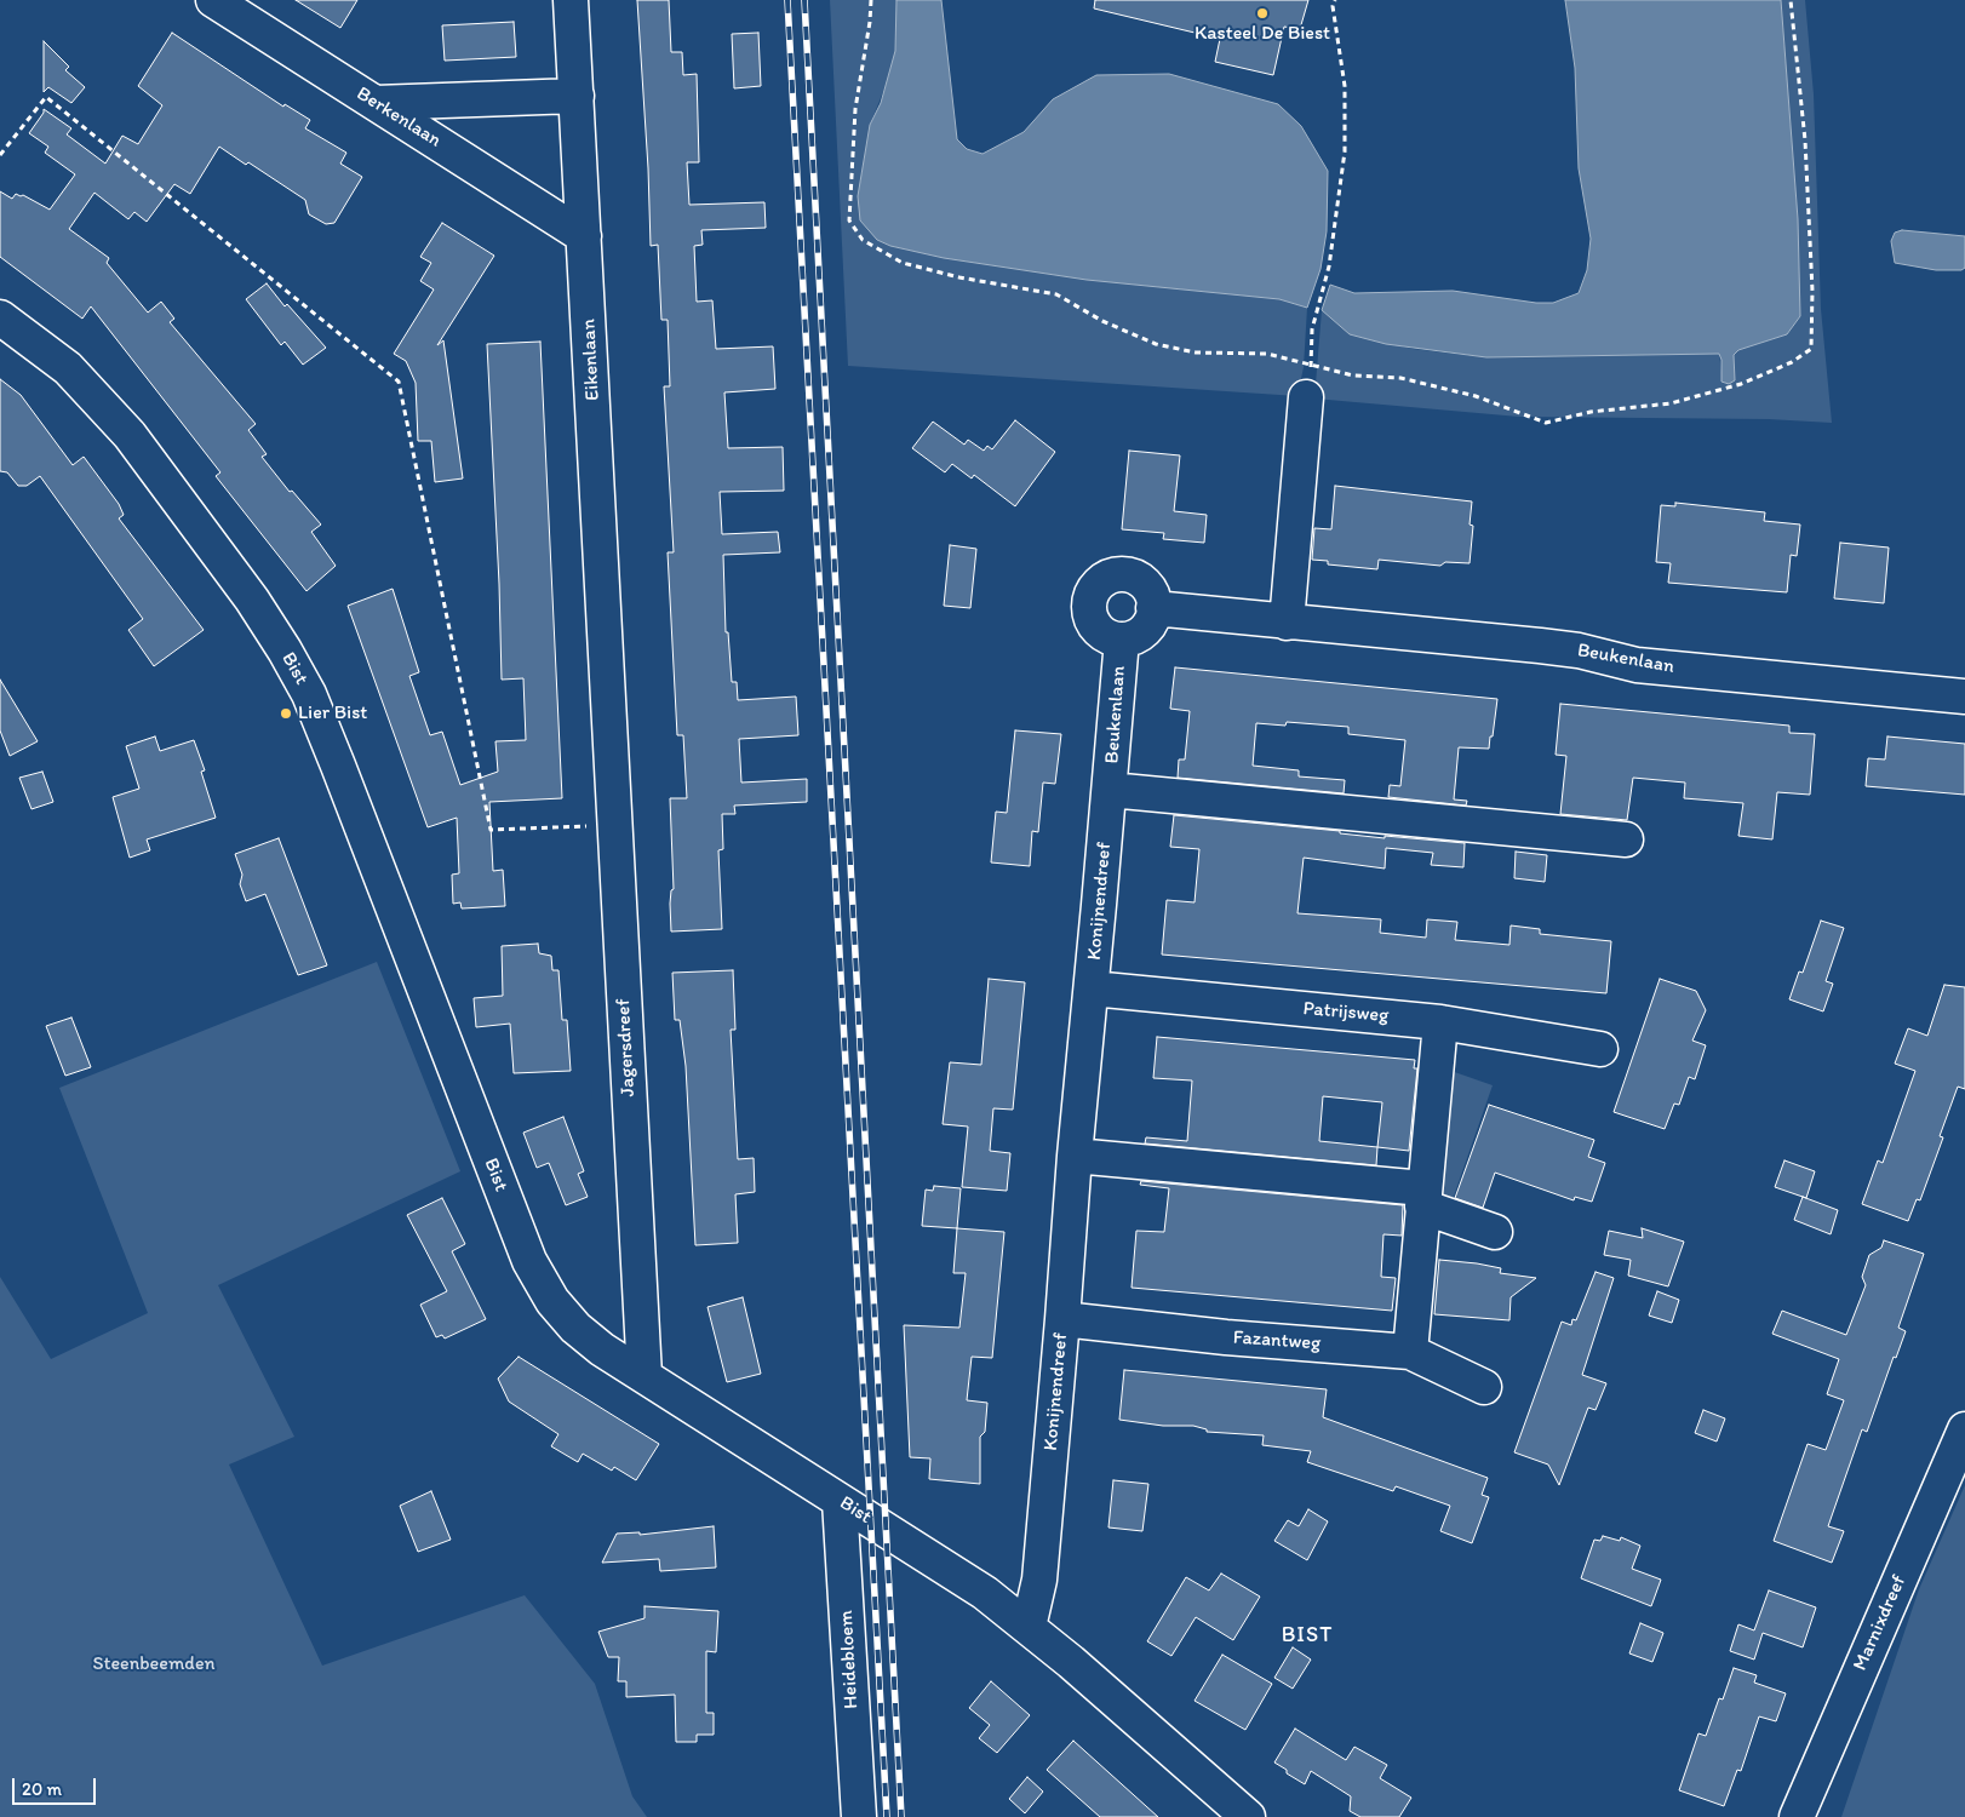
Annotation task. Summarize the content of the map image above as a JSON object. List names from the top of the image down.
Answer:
{
  "streets": {
    "street": [
      "Berkenlaan",
      "Eikenlaan",
      "Beukenlaan",
      "Bist",
      "Konijnendreef",
      "Patrijsweg",
      "Jagersdreef",
      "Fazantweg",
      "Marnixdreef",
      "Heidebloem"
    ]
  },
  "crossings": [
    ["Berkenlaan", "Eikenlaan"],
    ["Eikenlaan", "Jagersdreef"],
    ["Beukenlaan", "Konijnendreef"],
    ["Bist", "Konijnendreef"],
    ["Bist", "Jagersdreef"],
    ["Bist", "Heidebloem"],
    ["Konijnendreef", "Patrijsweg"],
    ["Konijnendreef", "Fazantweg"]
  ],
  "districts": ["BIST"],
  "parks": ["Steenbeemden"],
  "places": ["Kasteel De Biest", "Lier Bist"],
  "scale_bar": "20 m"
}
